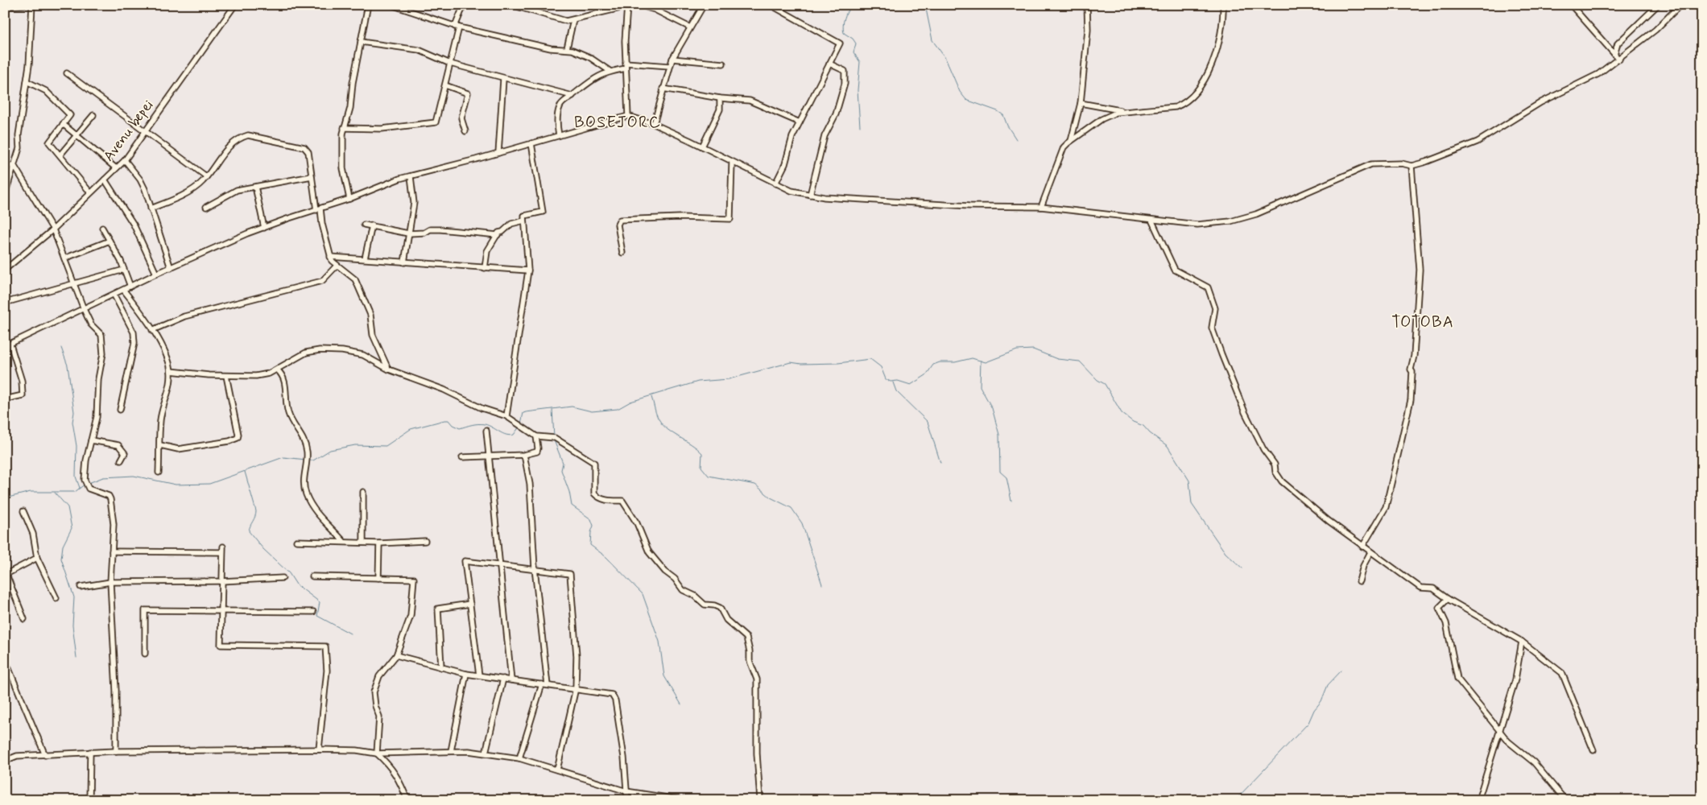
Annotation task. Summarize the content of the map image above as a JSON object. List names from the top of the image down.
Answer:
{
  "streets": {
    "street": ["Avenu bepei"]
  },
  "districts": ["BOSEJORC", "TOTOBA"]
}
